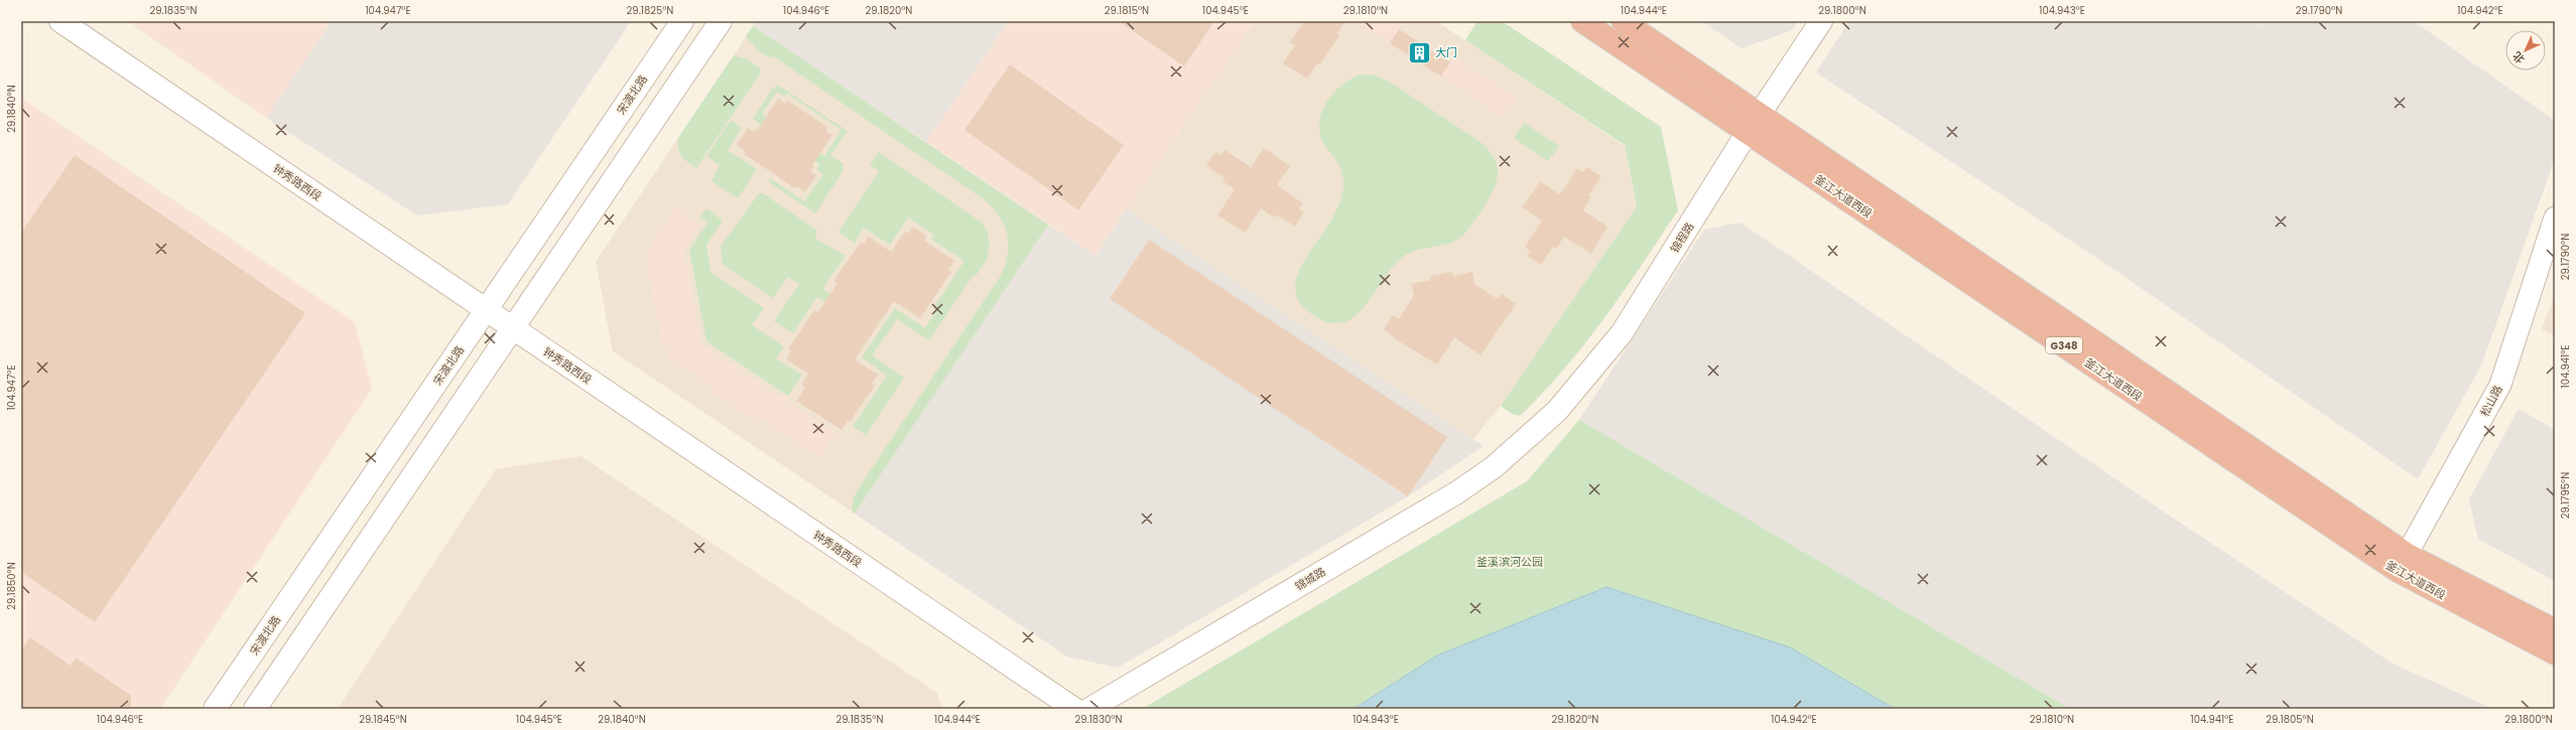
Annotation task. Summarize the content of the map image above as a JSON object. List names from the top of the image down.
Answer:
{
  "streets": {
    "highway": ["釜江大道西段", "G348"],
    "street": [
      "宋渡北路",
      "钟秀路西段",
      "锦程路",
      "松山路",
      "锦城路"
    ]
  },
  "crossings": [
    ["宋渡北路", "钟秀路西段"],
    ["釜江大道西段", "锦程路"],
    ["釜江大道西段", "松山路"],
    ["锦程路", "锦城路"]
  ],
  "parks": ["釜溪滨河公园"],
  "places": {
    "building": ["大门"]
  },
  "north": "bottom left",
  "coordinates": [
    "29.1835°N",
    "104.947°E",
    "29.1825°N",
    "104.946°E",
    "29.1820°N",
    "29.1815°N",
    "104.945°E",
    "29.1810°N",
    "104.944°E",
    "29.1800°N",
    "104.943°E",
    "29.1790°N",
    "104.942°E",
    "29.1840°N",
    "104.941°E",
    "29.1795°N",
    "29.1850°N",
    "29.1845°N",
    "29.1830°N",
    "29.1805°N"
  ]
}
